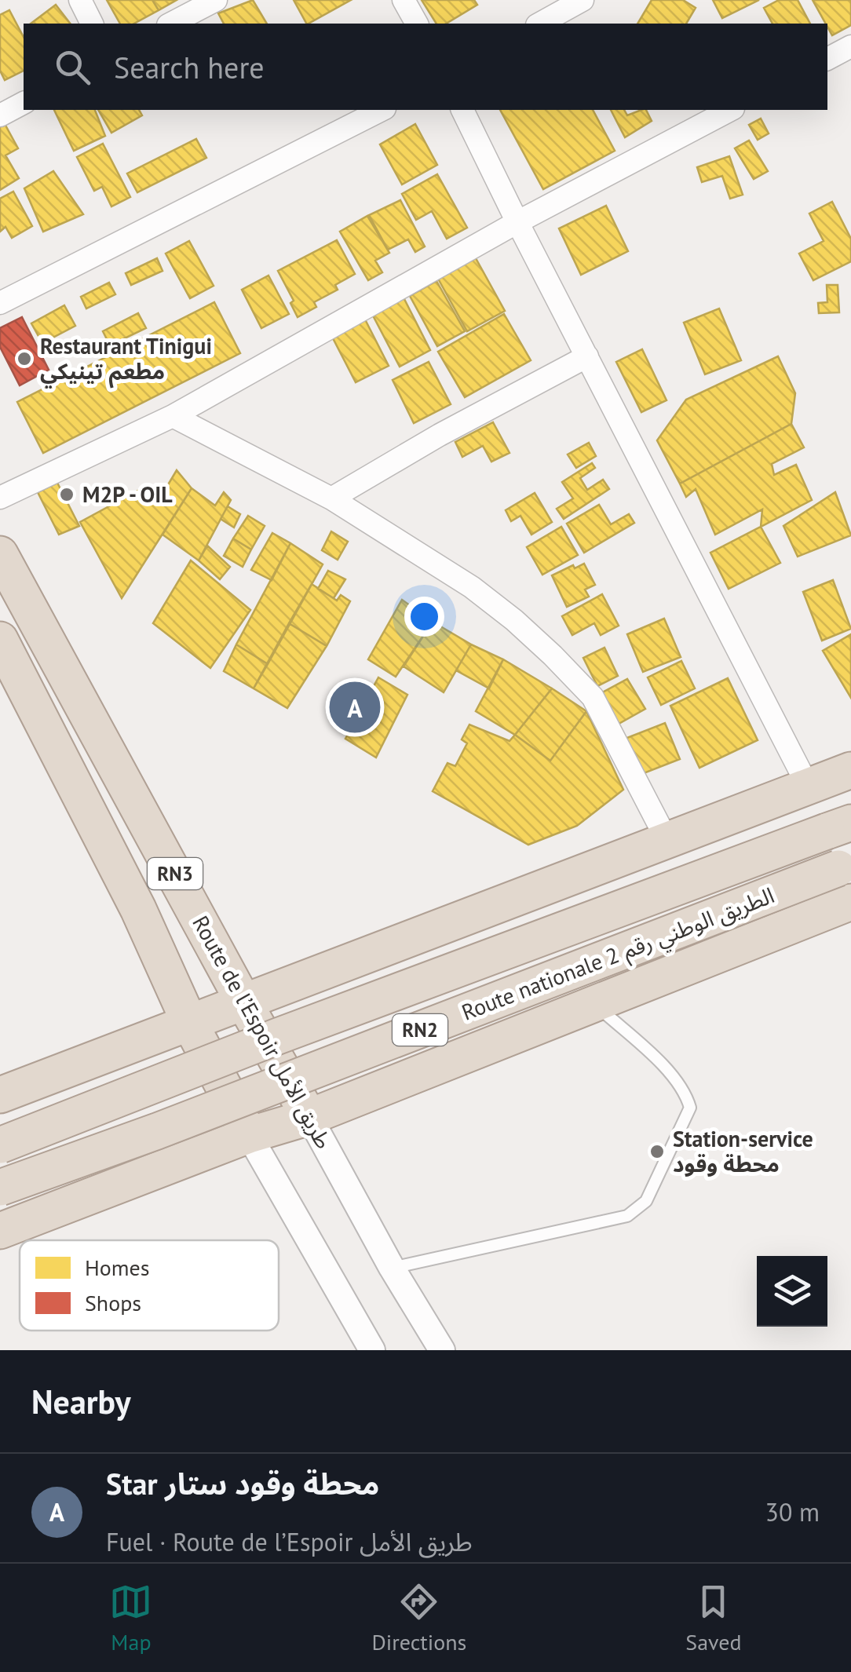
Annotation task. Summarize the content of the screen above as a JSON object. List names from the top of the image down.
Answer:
{
  "streets": {
    "highway": [
      "RN3",
      "Route nationale الطريق الوطني رقم 2",
      "RN2",
      "Route de l’Espoir طريق الأمل"
    ]
  },
  "places": ["Restaurant Tinigui مطعم تينيكي", "M2P - OIL", "Station-service محطة وقود"],
  "legend": ["Homes", "Shops"],
  "page": {
    "search": "Search here",
    "pins": "A",
    "heading": "Nearby",
    "list": [
      {
        "mark": "A",
        "name": "Star محطة وقود ستار",
        "note": "Fuel · Route de l’Espoir طريق الأمل",
        "value": "30 m"
      }
    ],
    "nav": ["Map", "Directions", "Saved"]
  }
}
